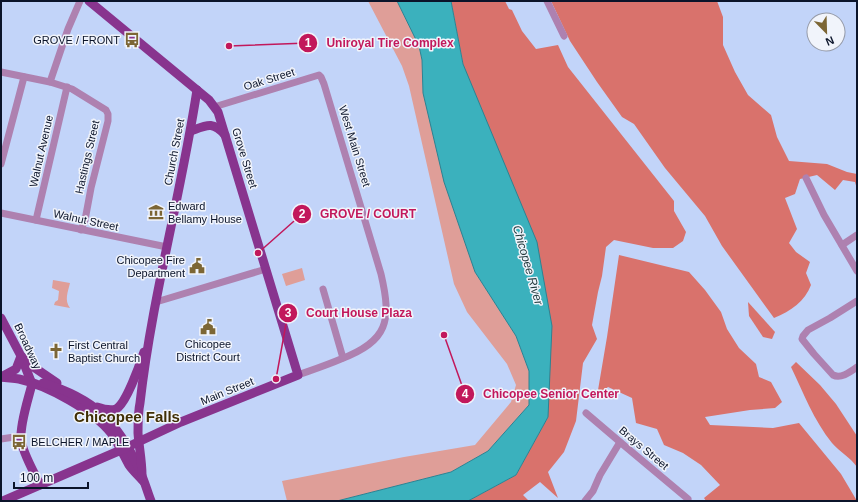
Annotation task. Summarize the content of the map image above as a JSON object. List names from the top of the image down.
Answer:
{
  "streets": {
    "main road": [
      "Church Street",
      "Grove Street",
      "Broadway",
      "Main Street"
    ],
    "street": [
      "Oak Street",
      "West Main Street",
      "Walnut Avenue",
      "Hastings Street",
      "Walnut Street",
      "Brays Street"
    ]
  },
  "crossings": [
    ["Oak Street", "West Main Street"],
    ["Oak Street", "Grove Street"],
    ["West Main Street", "Main Street"],
    ["Walnut Avenue", "Hastings Street"],
    ["Walnut Avenue", "Walnut Street"],
    ["Church Street", "Grove Street"],
    ["Church Street", "Walnut Street"],
    ["Church Street", "Broadway"],
    ["Church Street", "Main Street"],
    ["Hastings Street", "Walnut Street"],
    ["Grove Street", "Main Street"],
    ["Broadway", "Main Street"]
  ],
  "districts": ["Chicopee Falls"],
  "water": ["Chicopee River"],
  "places": {
    "bus stop": ["GROVE / FRONT", "BELCHER / MAPLE"],
    "other": [
      "Uniroyal Tire Complex",
      "GROVE / COURT",
      "Chicopee Senior Center",
      "Court House Plaza"
    ],
    "museum": ["Edward Bellamy House"],
    "public building": ["Chicopee Fire Department", "Chicopee District Court"],
    "church": ["First Central Baptist Church"]
  },
  "scale_bar": "100 m",
  "north": "bottom right"
}
